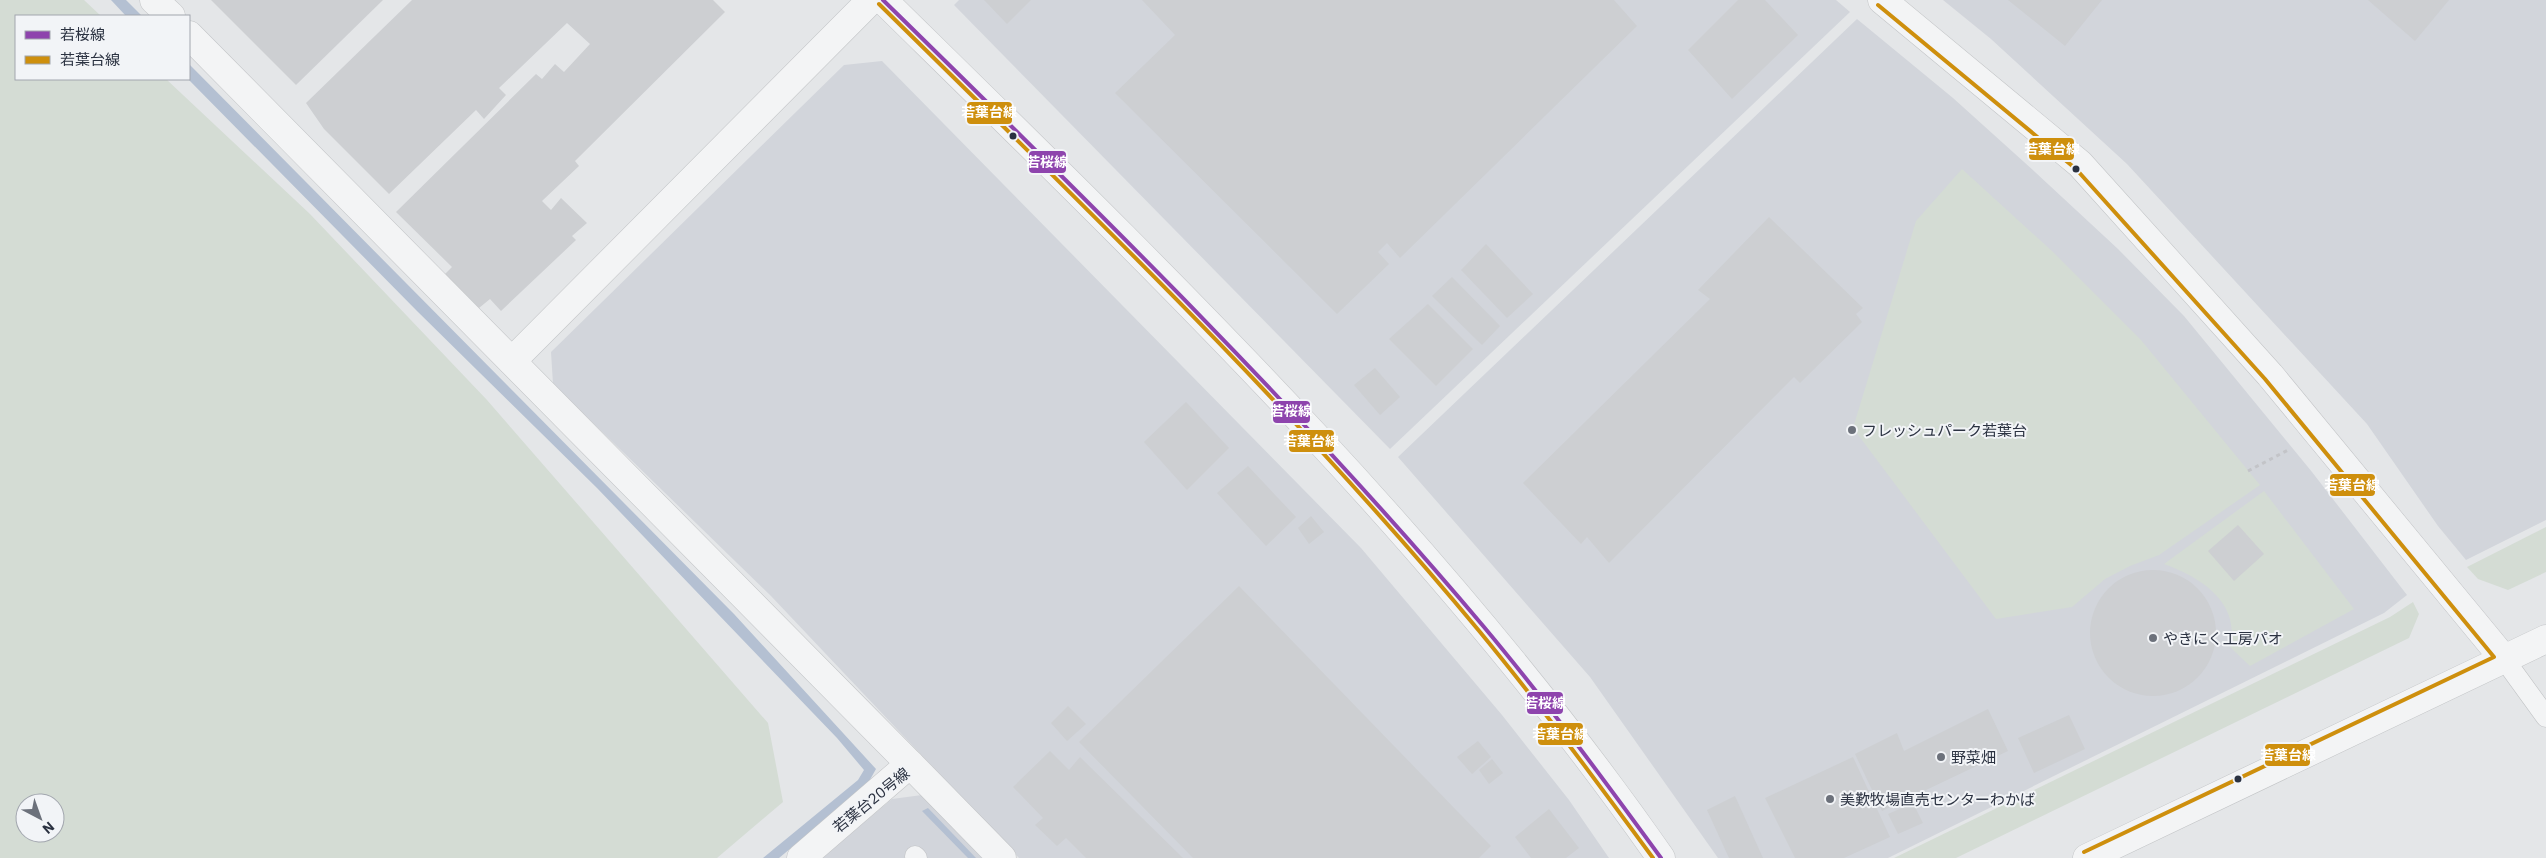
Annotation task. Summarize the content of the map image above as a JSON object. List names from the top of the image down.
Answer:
{
  "streets": {
    "street": ["若葉台20号線"]
  },
  "places": [
    "フレッシュパーク若葉台",
    "やきにく工房パオ",
    "野菜畑",
    "美歎牧場直売センターわかば"
  ],
  "lines": ["transit line 若桜線", "transit line 若葉台線"],
  "legend": ["若桜線", "若葉台線"],
  "north": "bottom right"
}
